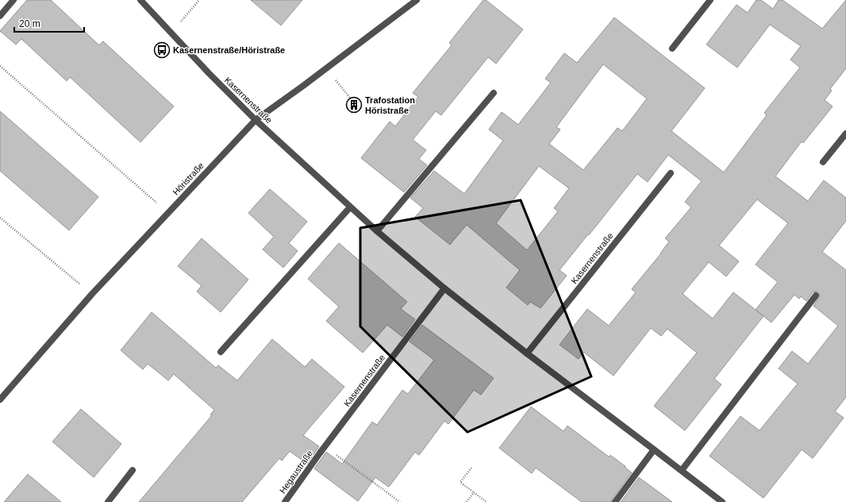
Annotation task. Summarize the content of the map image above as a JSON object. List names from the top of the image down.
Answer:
{
  "streets": {
    "street": ["Kasernenstraße", "Höristraße", "Hegaustraße"]
  },
  "crossings": [
    ["Kasernenstraße", "Höristraße"],
    ["Kasernenstraße", "Hegaustraße"]
  ],
  "places": {
    "bus stop": ["Kasernenstraße/Höristraße"],
    "building": ["Trafostation Höristraße"]
  },
  "scale_bar": "20 m"
}
